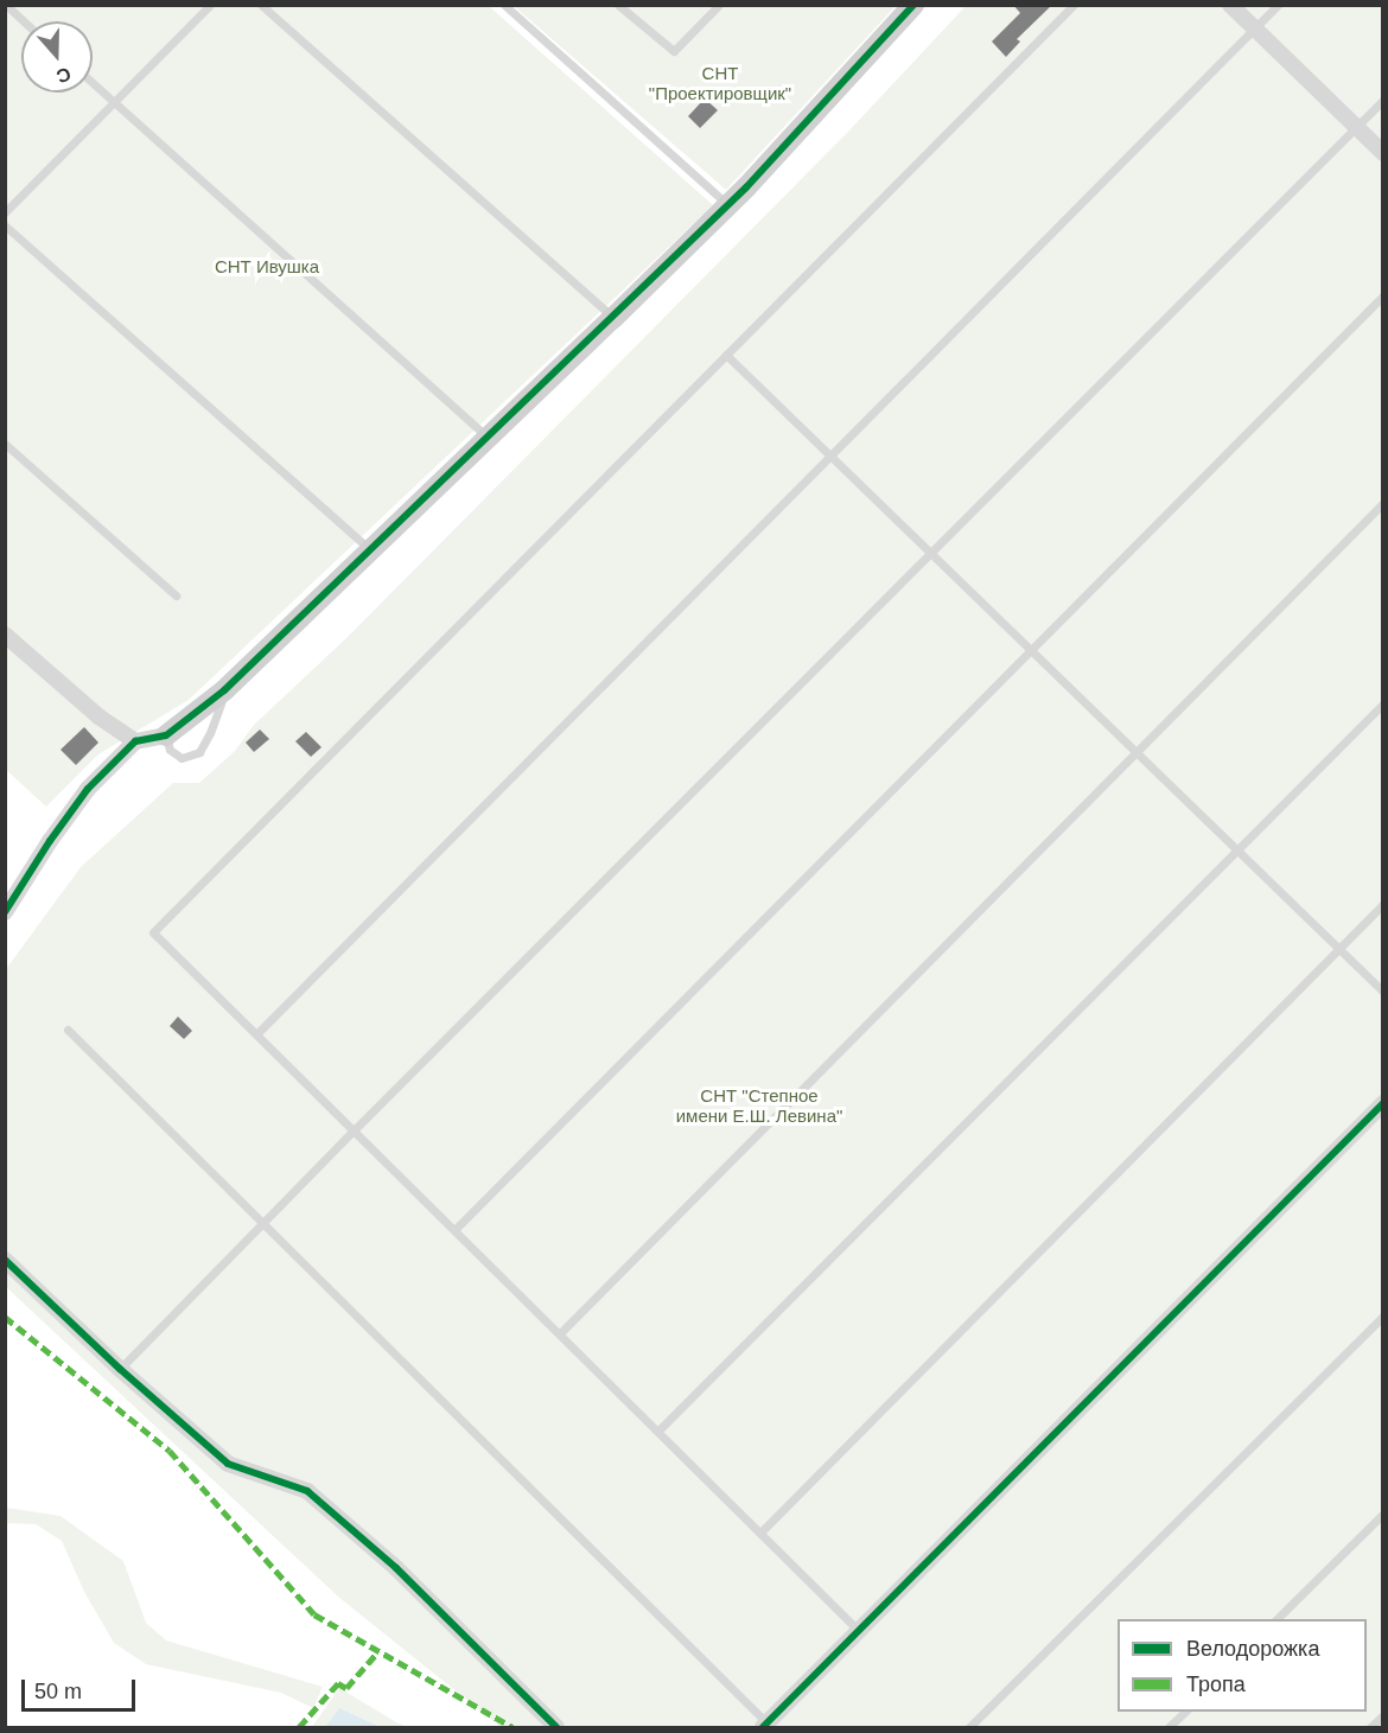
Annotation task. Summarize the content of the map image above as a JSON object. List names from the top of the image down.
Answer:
{
  "parks": ["СНТ \"Проектировщик\"", "СНТ Ивушка", "СНТ \"Степное имени Е.Ш. Левина\""],
  "legend": ["Велодорожка", "Тропа"],
  "scale_bar": "50 m",
  "north": "bottom"
}
